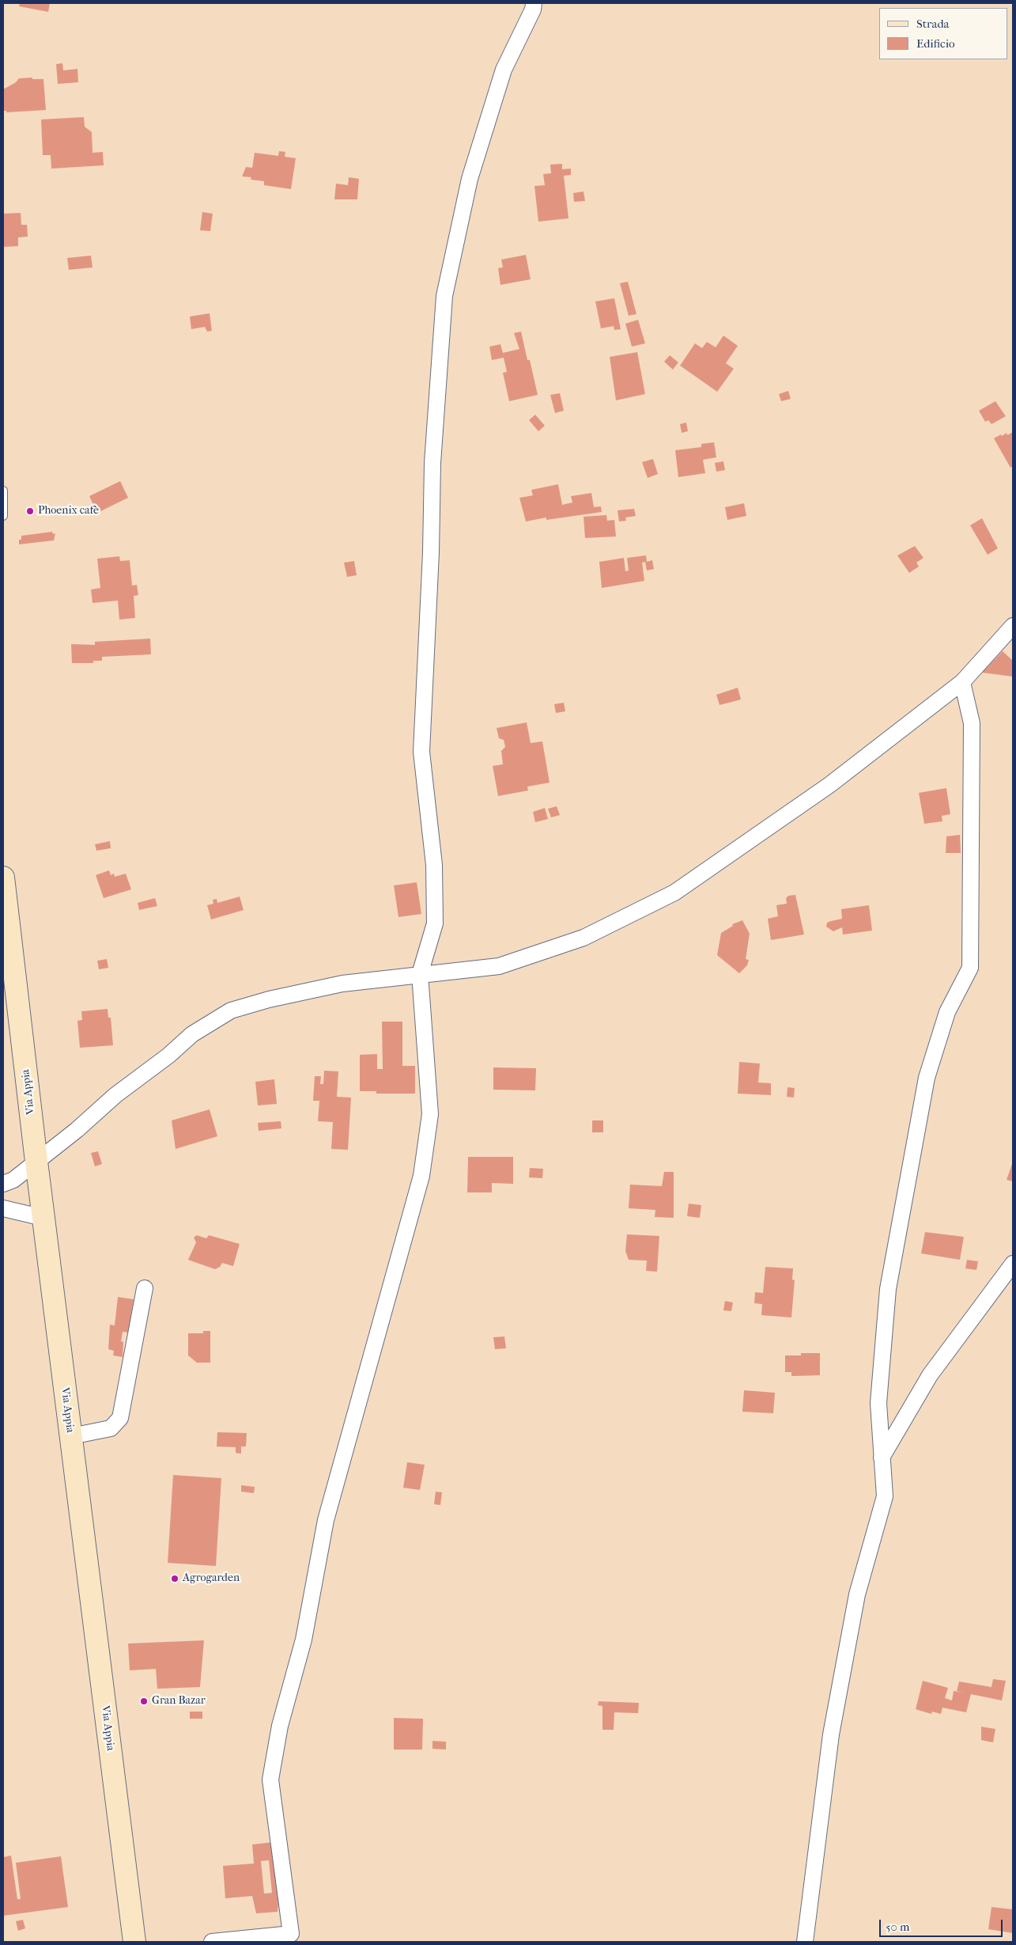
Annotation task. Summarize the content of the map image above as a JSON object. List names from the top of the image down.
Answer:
{
  "streets": {
    "main road": ["Via Appia"]
  },
  "places": ["Phoenix cafè", "Agrogarden", "Gran Bazar"],
  "legend": ["Strada", "Edificio"],
  "scale_bar": "50 m"
}
